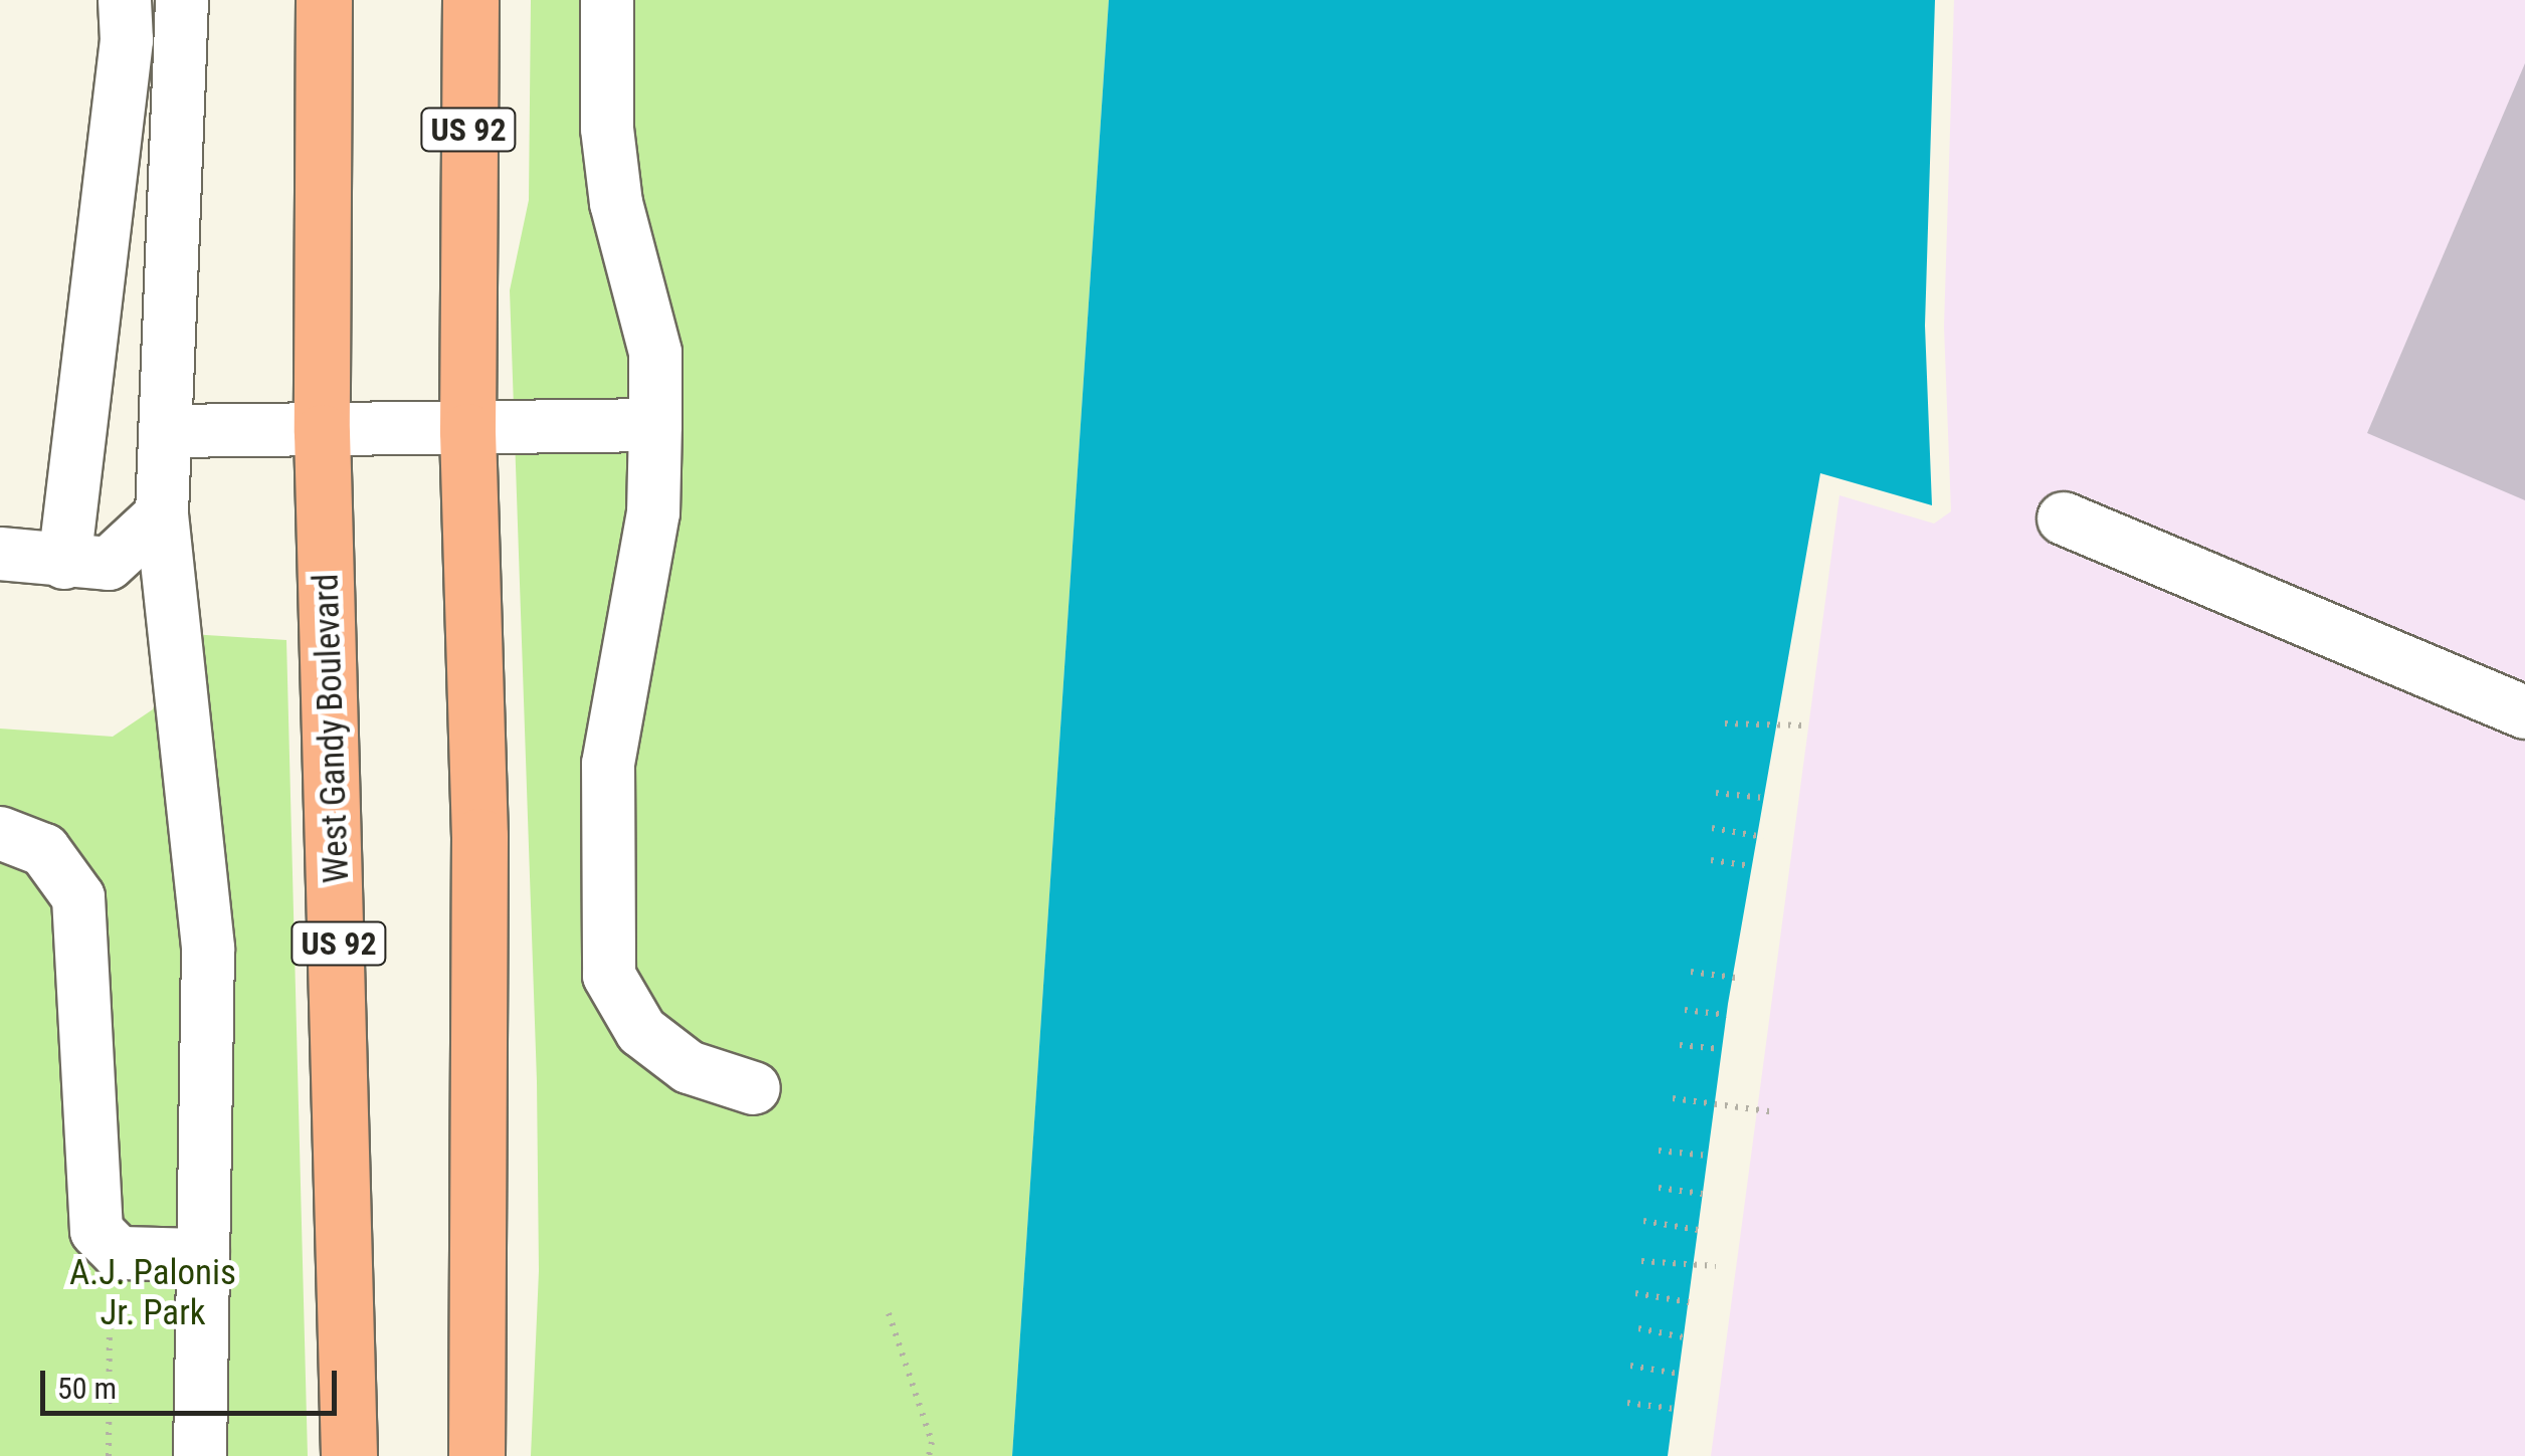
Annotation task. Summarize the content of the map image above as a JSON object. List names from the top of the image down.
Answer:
{
  "streets": {
    "highway": ["US 92", "West Gandy Boulevard"]
  },
  "parks": ["A.J. Palonis Jr. Park"],
  "scale_bar": "50 m"
}
